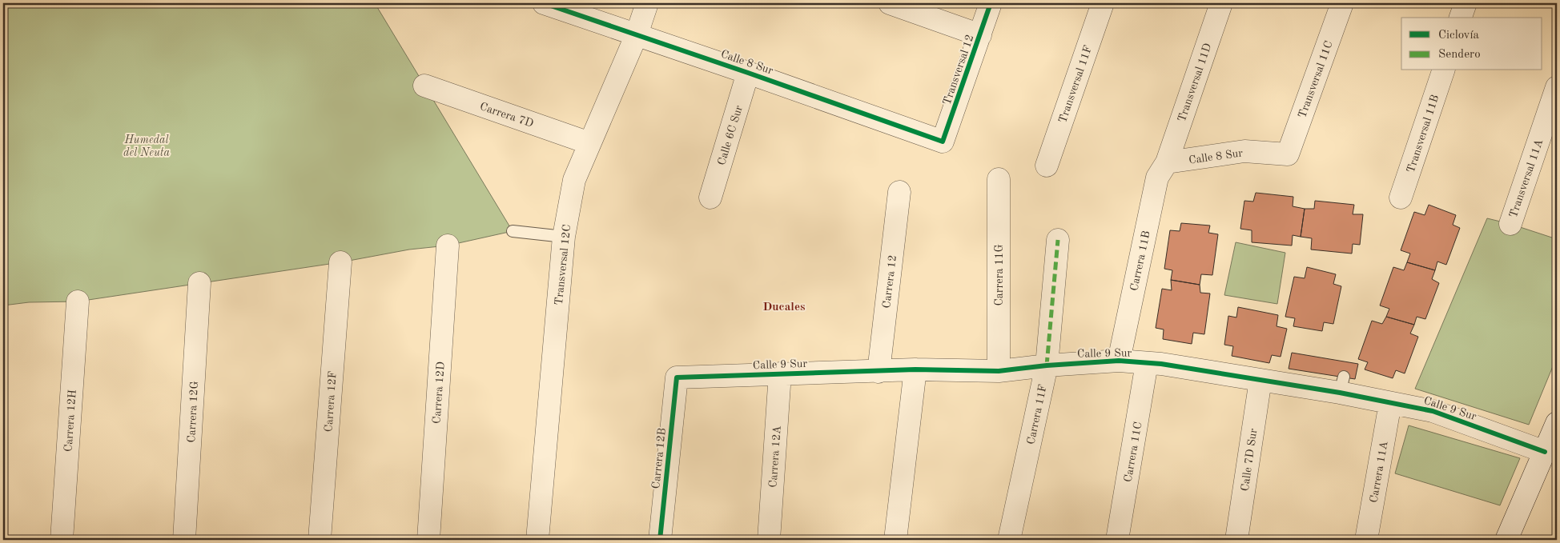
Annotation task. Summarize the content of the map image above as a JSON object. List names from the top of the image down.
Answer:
{
  "streets": {
    "street": [
      "Calle 8 Sur",
      "Transversal 12",
      "Transversal 11C",
      "Transversal 11D",
      "Transversal 11F",
      "Carrera 7D",
      "Transversal 11B",
      "Calle 6C Sur",
      "Transversal 11A",
      "Carrera 11B",
      "Transversal 12C",
      "Carrera 11G",
      "Carrera 12",
      "Calle 9 Sur",
      "Carrera 12D",
      "Carrera 12F",
      "Carrera 12G",
      "Carrera 11F",
      "Carrera 12H",
      "Carrera 11C",
      "Carrera 12A",
      "Carrera 12B",
      "Calle 7D Sur",
      "Carrera 11A"
    ]
  },
  "crossings": [
    ["Calle 8 Sur", "Transversal 12"],
    ["Calle 8 Sur", "Transversal 11C"],
    ["Calle 8 Sur", "Transversal 11D"],
    ["Calle 8 Sur", "Calle 6C Sur"],
    ["Calle 8 Sur", "Carrera 11B"],
    ["Calle 8 Sur", "Transversal 12C"],
    ["Transversal 11D", "Carrera 11B"],
    ["Carrera 7D", "Transversal 12C"],
    ["Carrera 11B", "Calle 9 Sur"],
    ["Carrera 11G", "Calle 9 Sur"],
    ["Carrera 12", "Calle 9 Sur"],
    ["Calle 9 Sur", "Carrera 11F"],
    ["Calle 9 Sur", "Carrera 11C"],
    ["Calle 9 Sur", "Carrera 12A"],
    ["Calle 9 Sur", "Carrera 12B"],
    ["Calle 9 Sur", "Calle 7D Sur"],
    ["Calle 9 Sur", "Carrera 11A"]
  ],
  "districts": ["Ducales"],
  "parks": ["Humedal del Neuta"],
  "legend": ["Ciclovía", "Sendero"]
}
